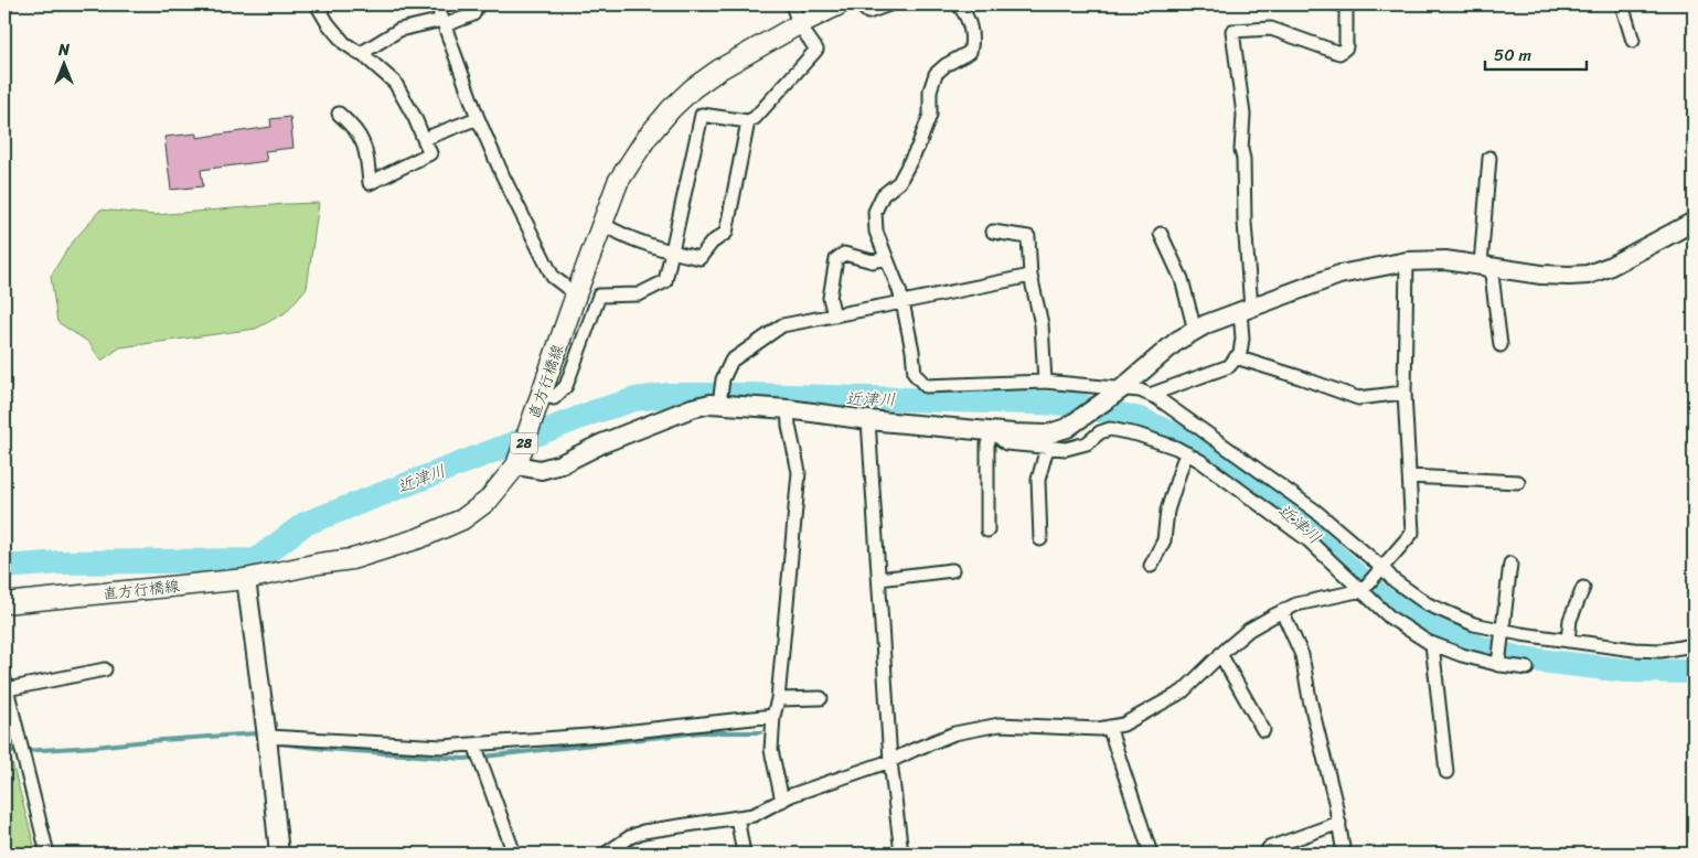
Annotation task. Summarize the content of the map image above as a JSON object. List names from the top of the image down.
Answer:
{
  "streets": {
    "main road": ["直方行橋線", "28"]
  },
  "water": ["近津川"],
  "scale_bar": "50 m",
  "north": "top"
}
